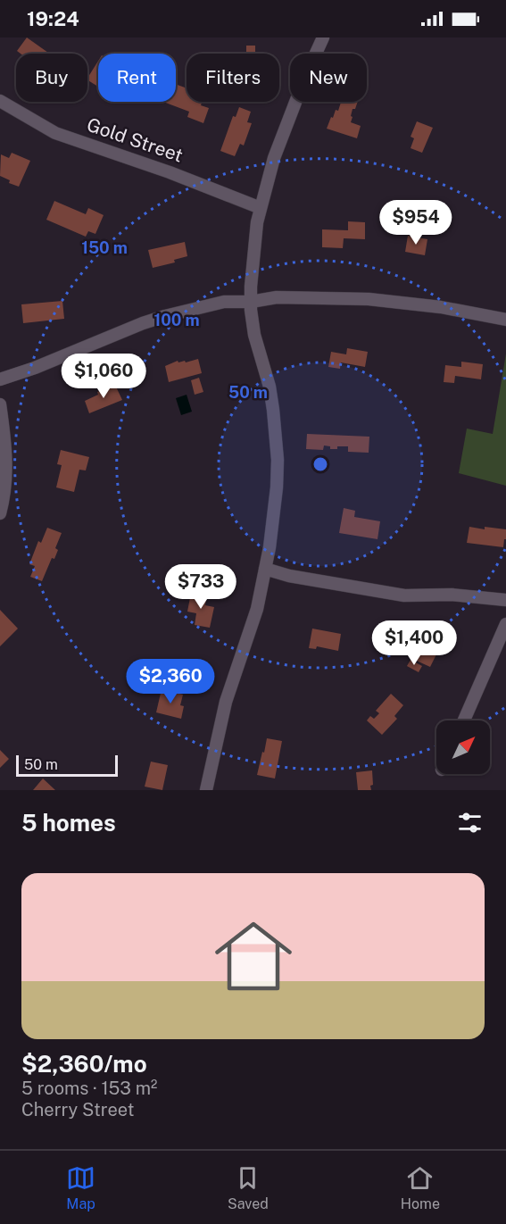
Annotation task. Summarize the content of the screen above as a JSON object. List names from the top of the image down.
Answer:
{
  "streets": {
    "street": ["Gold Street"]
  },
  "scale_bar": "50 m",
  "north": "top right",
  "page": {
    "status": "19:24",
    "chip": [
      "Buy",
      "Rent",
      "Filters",
      "New"
    ],
    "price": [
      "$954",
      "$1,060",
      "$733",
      "$1,400",
      "$2,360"
    ],
    "scale": "50 m",
    "heading": "5 homes",
    "list": [
      {
        "name": "$2,360/mo",
        "note": "5 rooms · 153 m² · Cherry Street"
      }
    ],
    "tabs": ["Map", "Saved", "Home"]
  },
  "rings": ["150 m", "100 m", "50 m"]
}
